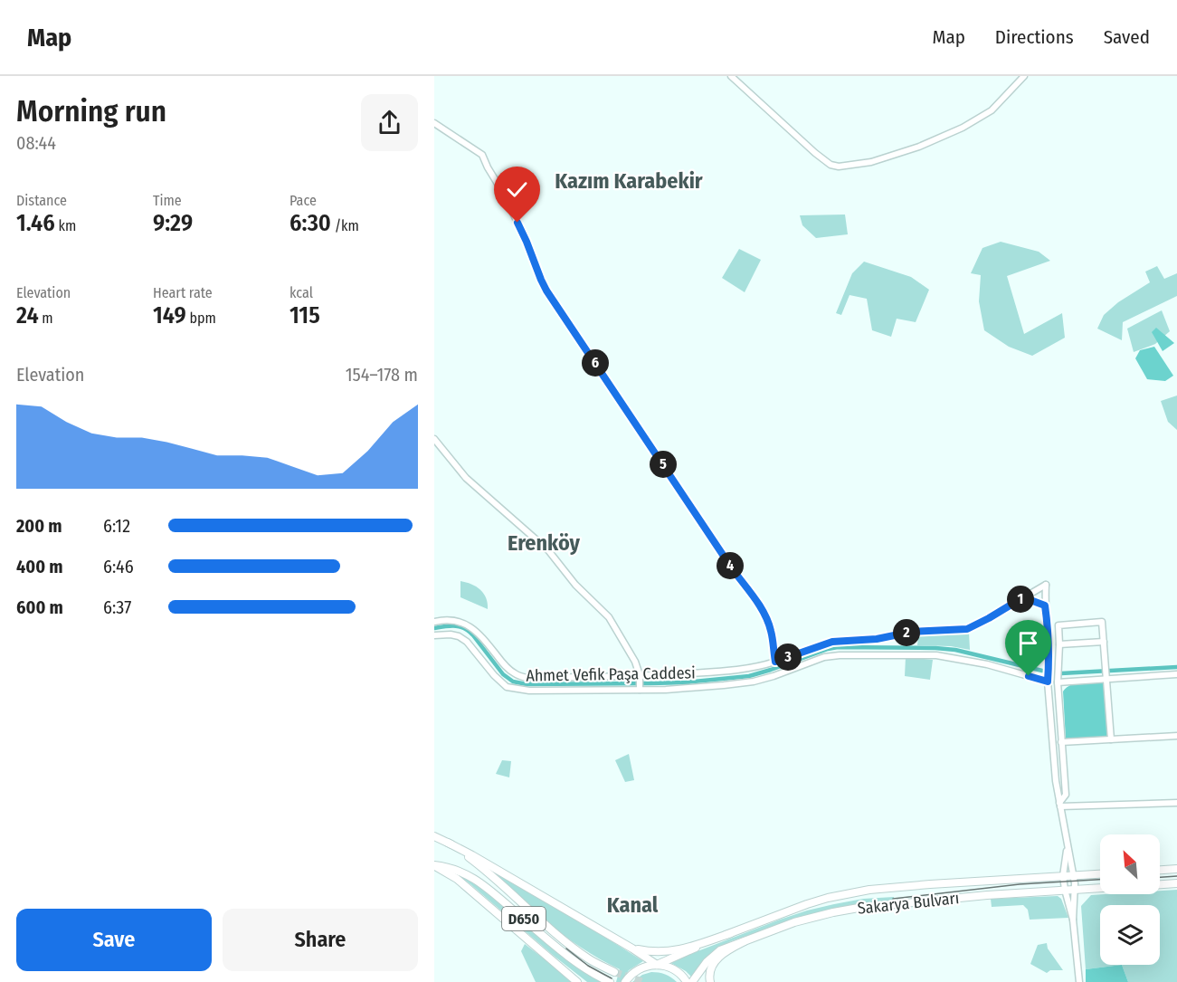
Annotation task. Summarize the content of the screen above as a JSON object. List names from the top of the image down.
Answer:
{
  "streets": {
    "main road": ["Sakarya Bulvarı", "D650"],
    "street": ["Ahmet Vefik Paşa Caddesi"]
  },
  "districts": ["Kazım Karabekir", "Erenköy", "Kanal"],
  "north": "top left",
  "page": {
    "header": "Map",
    "nav": ["Map", "Directions", "Saved"],
    "heading": ["Morning run", "08:44"],
    "stats": [
      ["Distance", "1.46 km"],
      ["Time", "9:29"],
      ["Pace", "6:30 /km"],
      ["Elevation", "24 m"],
      ["Heart rate", "149 bpm"],
      ["kcal", "115"]
    ],
    "pins": [
      "6",
      "5",
      "4",
      "1",
      "2",
      "3"
    ],
    "chart": ["Elevation", "154–178 m"],
    "list": [
      {
        "name": "200 m",
        "note": "6:12"
      },
      {
        "name": "400 m",
        "note": "6:46"
      },
      {
        "name": "600 m",
        "note": "6:37"
      }
    ],
    "buttons": ["Save", "Share"]
  }
}
